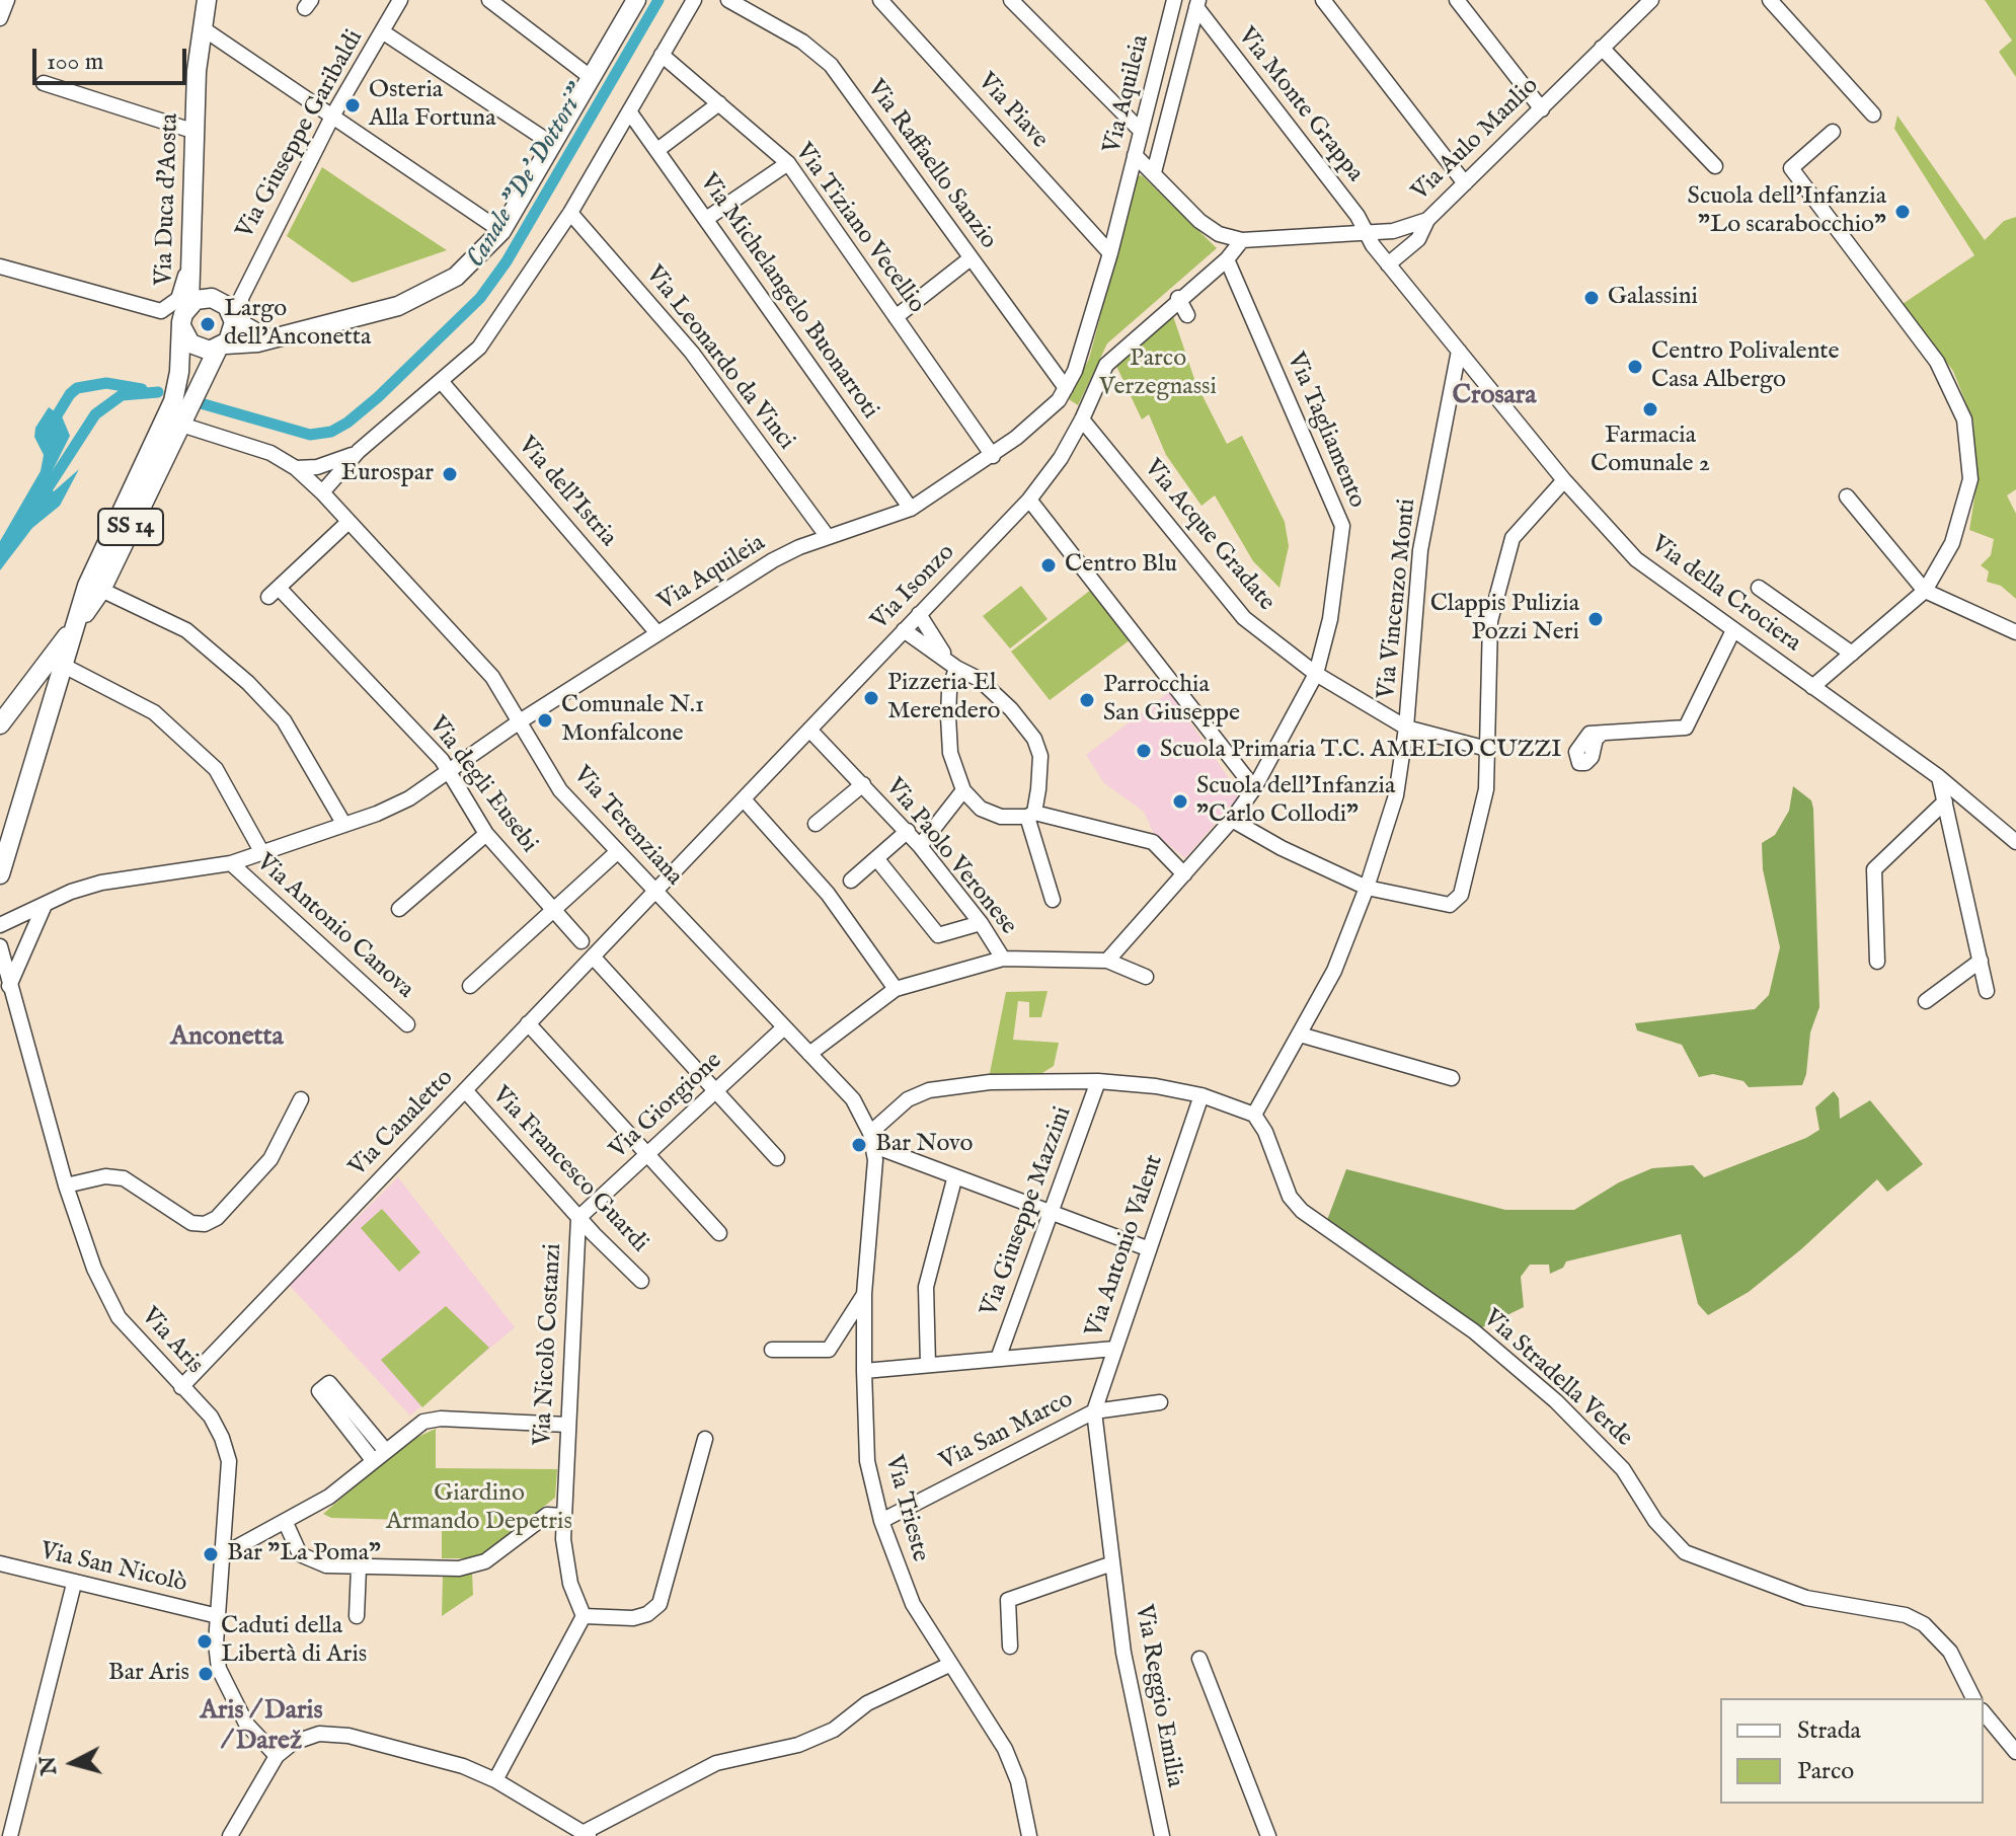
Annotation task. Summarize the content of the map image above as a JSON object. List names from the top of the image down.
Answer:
{
  "streets": {
    "main road": ["Via Duca d'Aosta", "SS 14"],
    "street": [
      "Via Aquileia",
      "Via Monte Grappa",
      "Via Piave",
      "Via Giuseppe Garibaldi",
      "Via Aulo Manlio",
      "Via Raffaello Sanzio",
      "Via Tiziano Vecellio",
      "Via Michelangelo Buonarroti",
      "Via Leonardo da Vinci",
      "Via Tagliamento",
      "Via dell'Istria",
      "Via Acque Gradate",
      "Via Isonzo",
      "Via della Crociera",
      "Via Vincenzo Monti",
      "Via degli Eusebi",
      "Via Terenziana",
      "Via Paolo Veronese",
      "Via Antonio Canova",
      "Via Giorgione",
      "Via Canaletto",
      "Via Francesco Guardi",
      "Via Giuseppe Mazzini",
      "Via Antonio Valent",
      "Via Aris",
      "Via Nicolò Costanzi",
      "Via Stradella Verde",
      "Via San Marco",
      "Via Trieste",
      "Via San Nicolò",
      "Via Reggio Emilia"
    ]
  },
  "crossings": [
    ["Via Aquileia", "Via Monte Grappa"],
    ["Via Aquileia", "Via Piave"],
    ["Via Aquileia", "Via Aulo Manlio"],
    ["Via Aquileia", "Via Raffaello Sanzio"],
    ["Via Aquileia", "Via Tiziano Vecellio"],
    ["Via Aquileia", "Via Michelangelo Buonarroti"],
    ["Via Aquileia", "Via Leonardo da Vinci"],
    ["Via Aquileia", "Via dell'Istria"],
    ["Via Aquileia", "Via degli Eusebi"],
    ["Via Aquileia", "Via Terenziana"],
    ["Via Aquileia", "Via Antonio Canova"],
    ["Via Monte Grappa", "Via Aulo Manlio"],
    ["Via Monte Grappa", "Via della Crociera"],
    ["Via Aulo Manlio", "Via Isonzo"],
    ["Via Aulo Manlio", "Via della Crociera"],
    ["Via Tagliamento", "Via Acque Gradate"],
    ["Via Tagliamento", "Via Isonzo"],
    ["SS 14", "Via Terenziana"],
    ["Via Acque Gradate", "Via Isonzo"],
    ["Via Acque Gradate", "Via Vincenzo Monti"],
    ["Via Isonzo", "Via Terenziana"],
    ["Via Isonzo", "Via Paolo Veronese"],
    ["Via Isonzo", "Via Canaletto"],
    ["Via della Crociera", "Via Vincenzo Monti"],
    ["Via Vincenzo Monti", "Via Stradella Verde"],
    ["Via degli Eusebi", "Via Terenziana"],
    ["Via Terenziana", "Via Giorgione"],
    ["Via Terenziana", "Via Canaletto"],
    ["Via Terenziana", "Via Trieste"],
    ["Via Giorgione", "Via Francesco Guardi"],
    ["Via Giorgione", "Via Nicolò Costanzi"],
    ["Via Canaletto", "Via Francesco Guardi"],
    ["Via Canaletto", "Via Aris"],
    ["Via Francesco Guardi", "Via Nicolò Costanzi"],
    ["Via Antonio Valent", "Via San Marco"],
    ["Via Antonio Valent", "Via Reggio Emilia"],
    ["Via Aris", "Via San Nicolò"],
    ["Via San Marco", "Via Trieste"],
    ["Via San Marco", "Via Reggio Emilia"]
  ],
  "districts": ["Crosara", "Anconetta", "Aris / Daris / Darež"],
  "water": ["Canale \"De' Dottori\""],
  "parks": ["Parco Verzegnassi", "Giardino Armando Depetris"],
  "places": [
    "Osteria Alla Fortuna",
    "Scuola dell'Infanzia \"Lo scarabocchio\"",
    "Galassini",
    "Largo dell'Anconetta",
    "Centro Polivalente Casa Albergo",
    "Farmacia Comunale 2",
    "Eurospar",
    "Centro Blu",
    "Clappis Pulizia Pozzi Neri",
    "Pizzeria El Merendero",
    "Parrocchia San Giuseppe",
    "Comunale N.1 Monfalcone",
    "Scuola Primaria T.C. AMELIO CUZZI",
    "Scuola dell'Infanzia \"Carlo Collodi\"",
    "Bar Novo",
    "Bar \"La Poma\"",
    "Caduti della Libertà di Aris",
    "Bar Aris"
  ],
  "legend": ["Strada", "Parco"],
  "scale_bar": "100 m",
  "north": "left"
}
